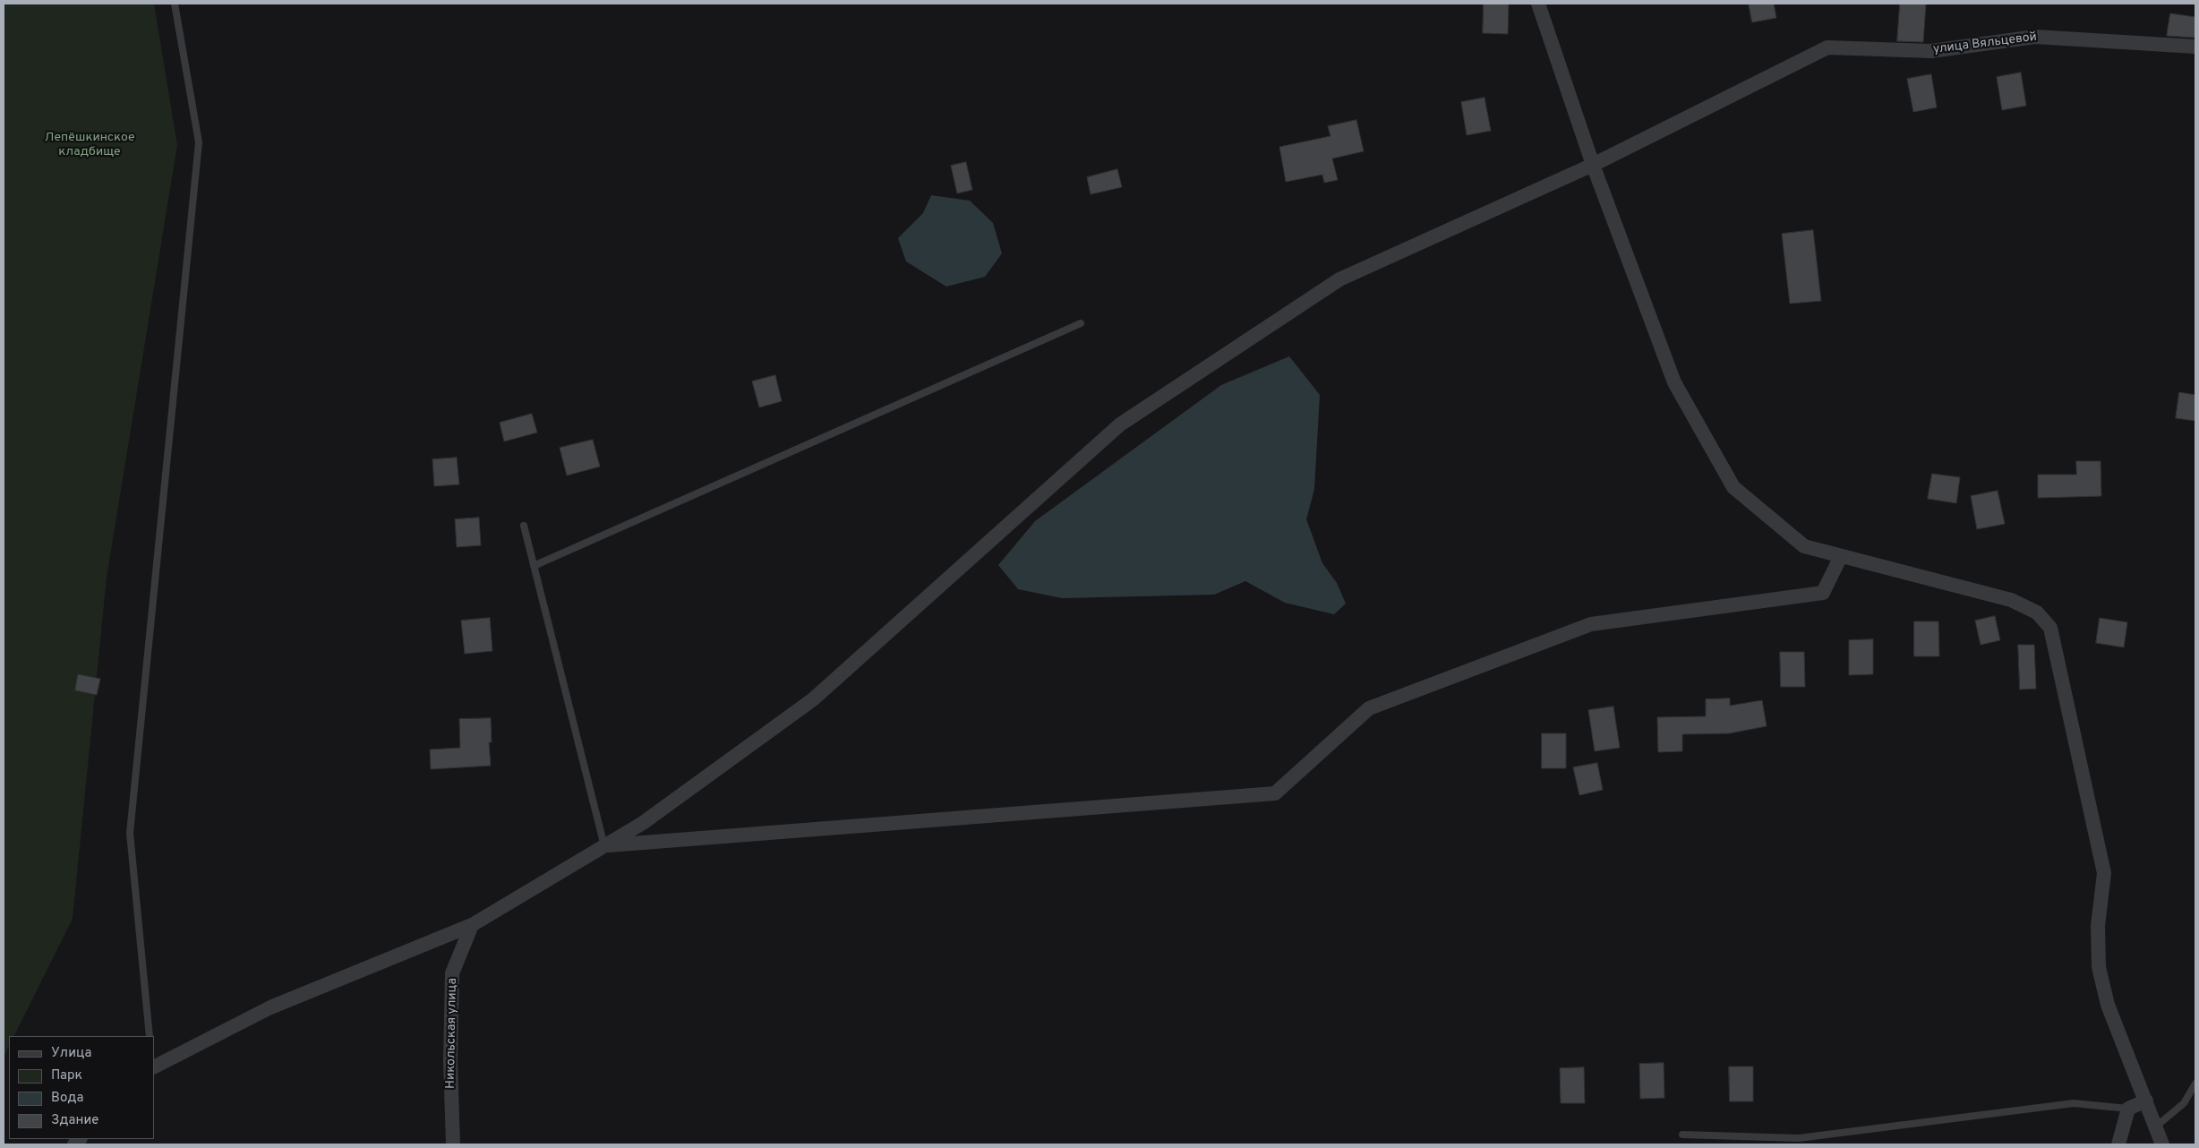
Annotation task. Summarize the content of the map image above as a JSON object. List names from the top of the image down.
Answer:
{
  "streets": {
    "street": ["улица Вяльцевой", "Никольская улица"]
  },
  "parks": ["Лепёшкинское кладбище"],
  "legend": [
    "Улица",
    "Парк",
    "Вода",
    "Здание"
  ]
}
